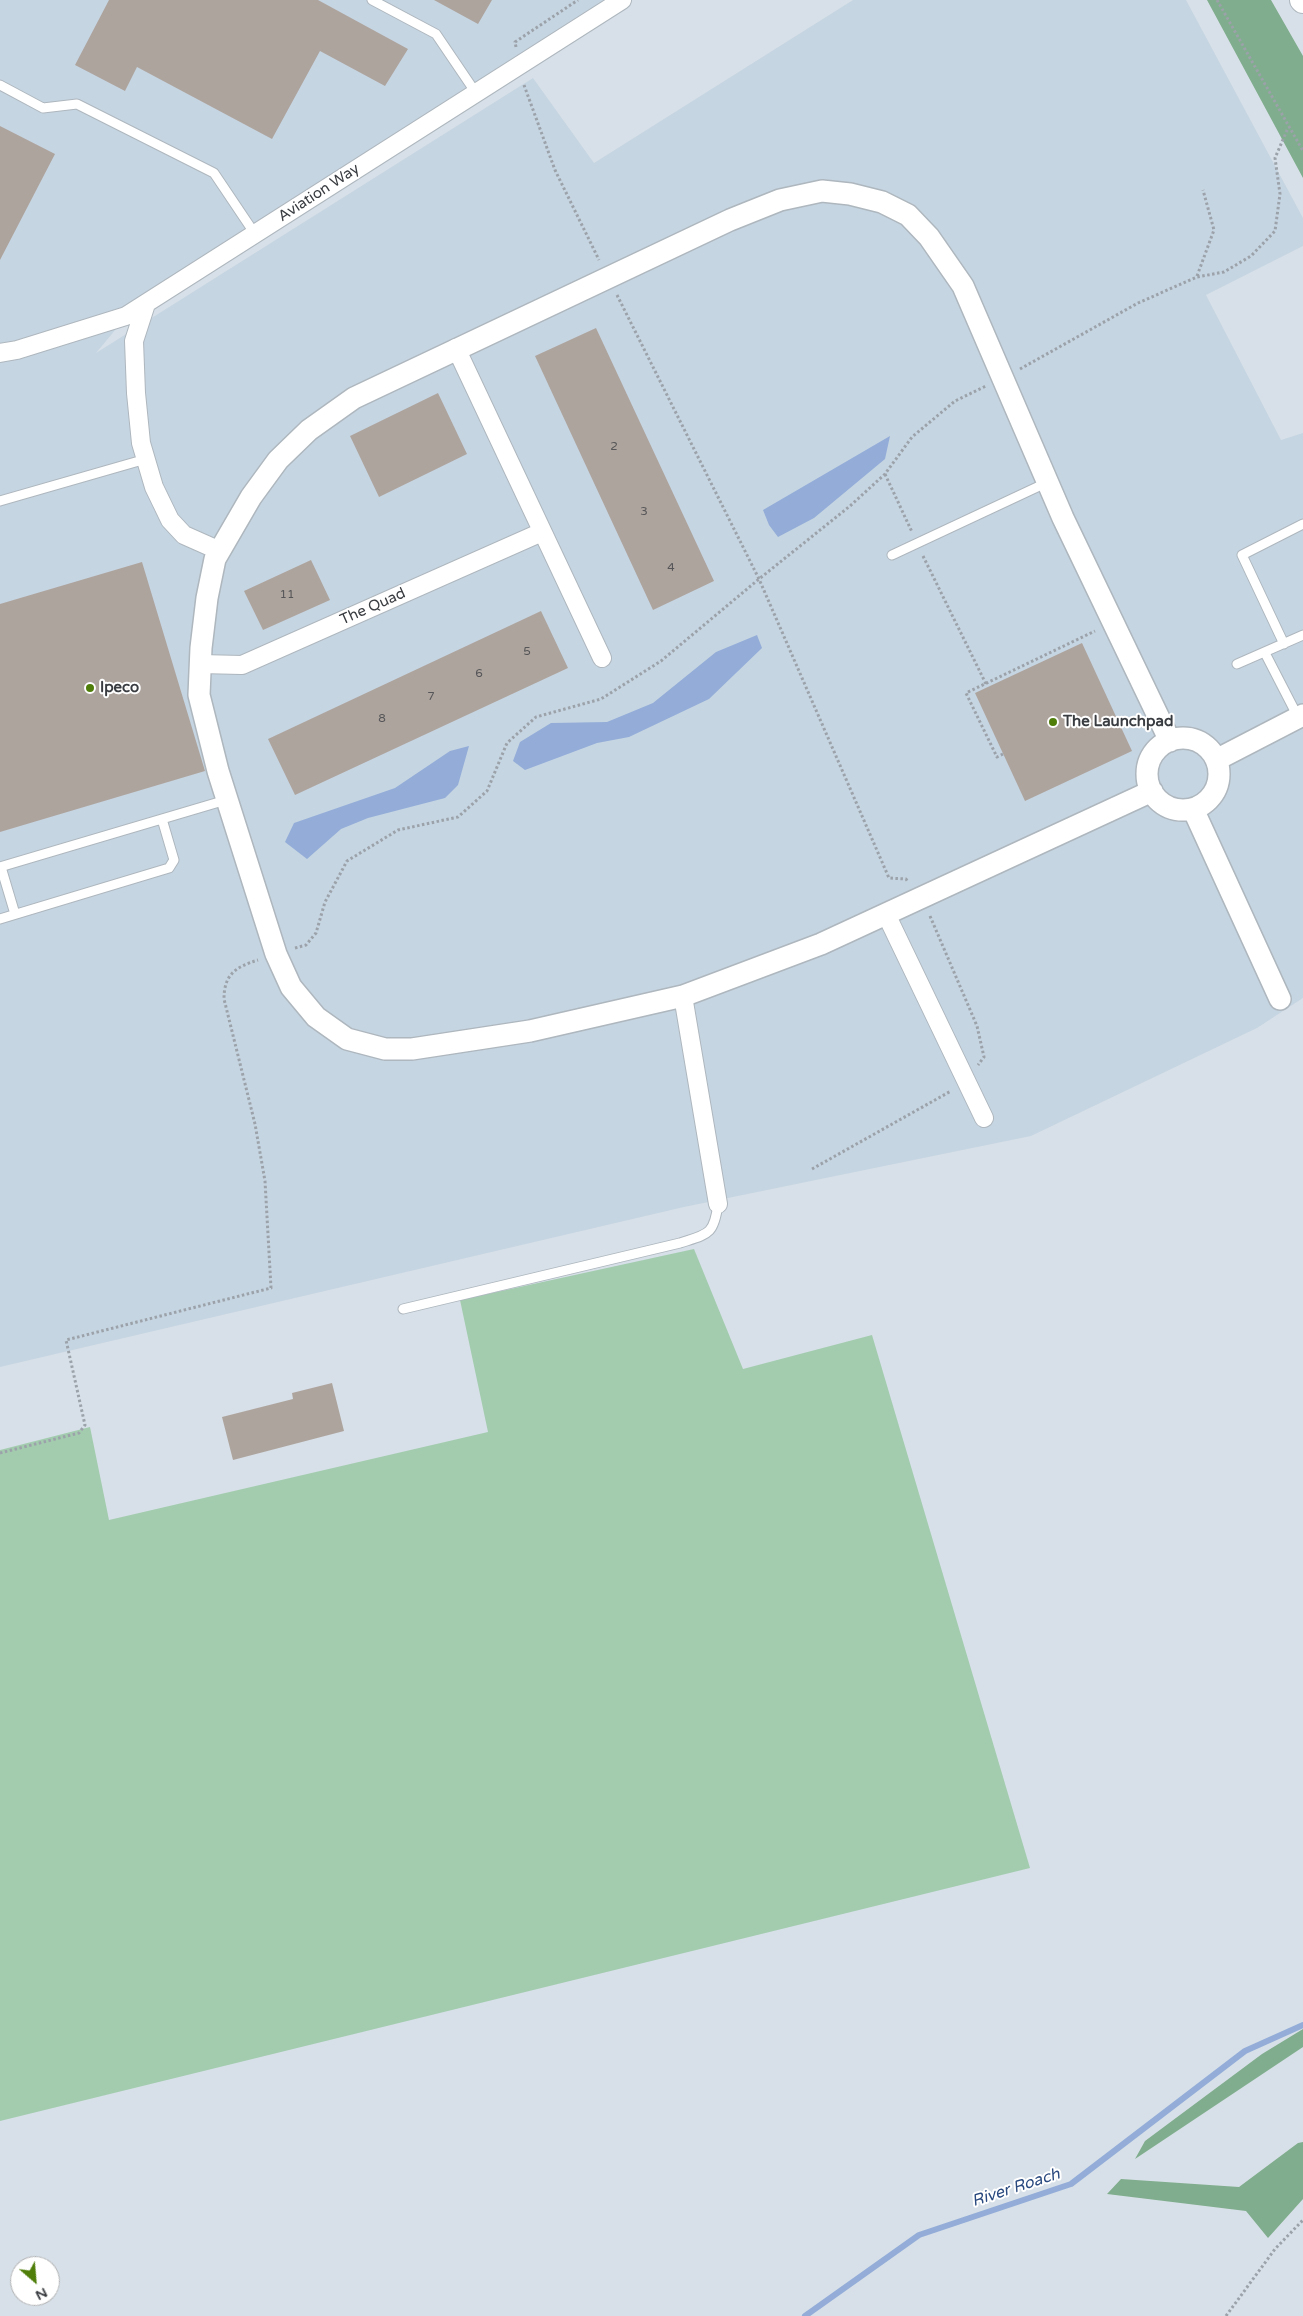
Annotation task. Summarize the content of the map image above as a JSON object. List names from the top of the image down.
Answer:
{
  "streets": {
    "street": ["Aviation Way", "The Quad"]
  },
  "water": ["River Roach"],
  "places": ["Ipeco", "The Launchpad"],
  "house_numbers": [
    "2",
    "3",
    "4",
    "11",
    "5",
    "6",
    "7",
    "8"
  ],
  "north": "bottom right"
}
